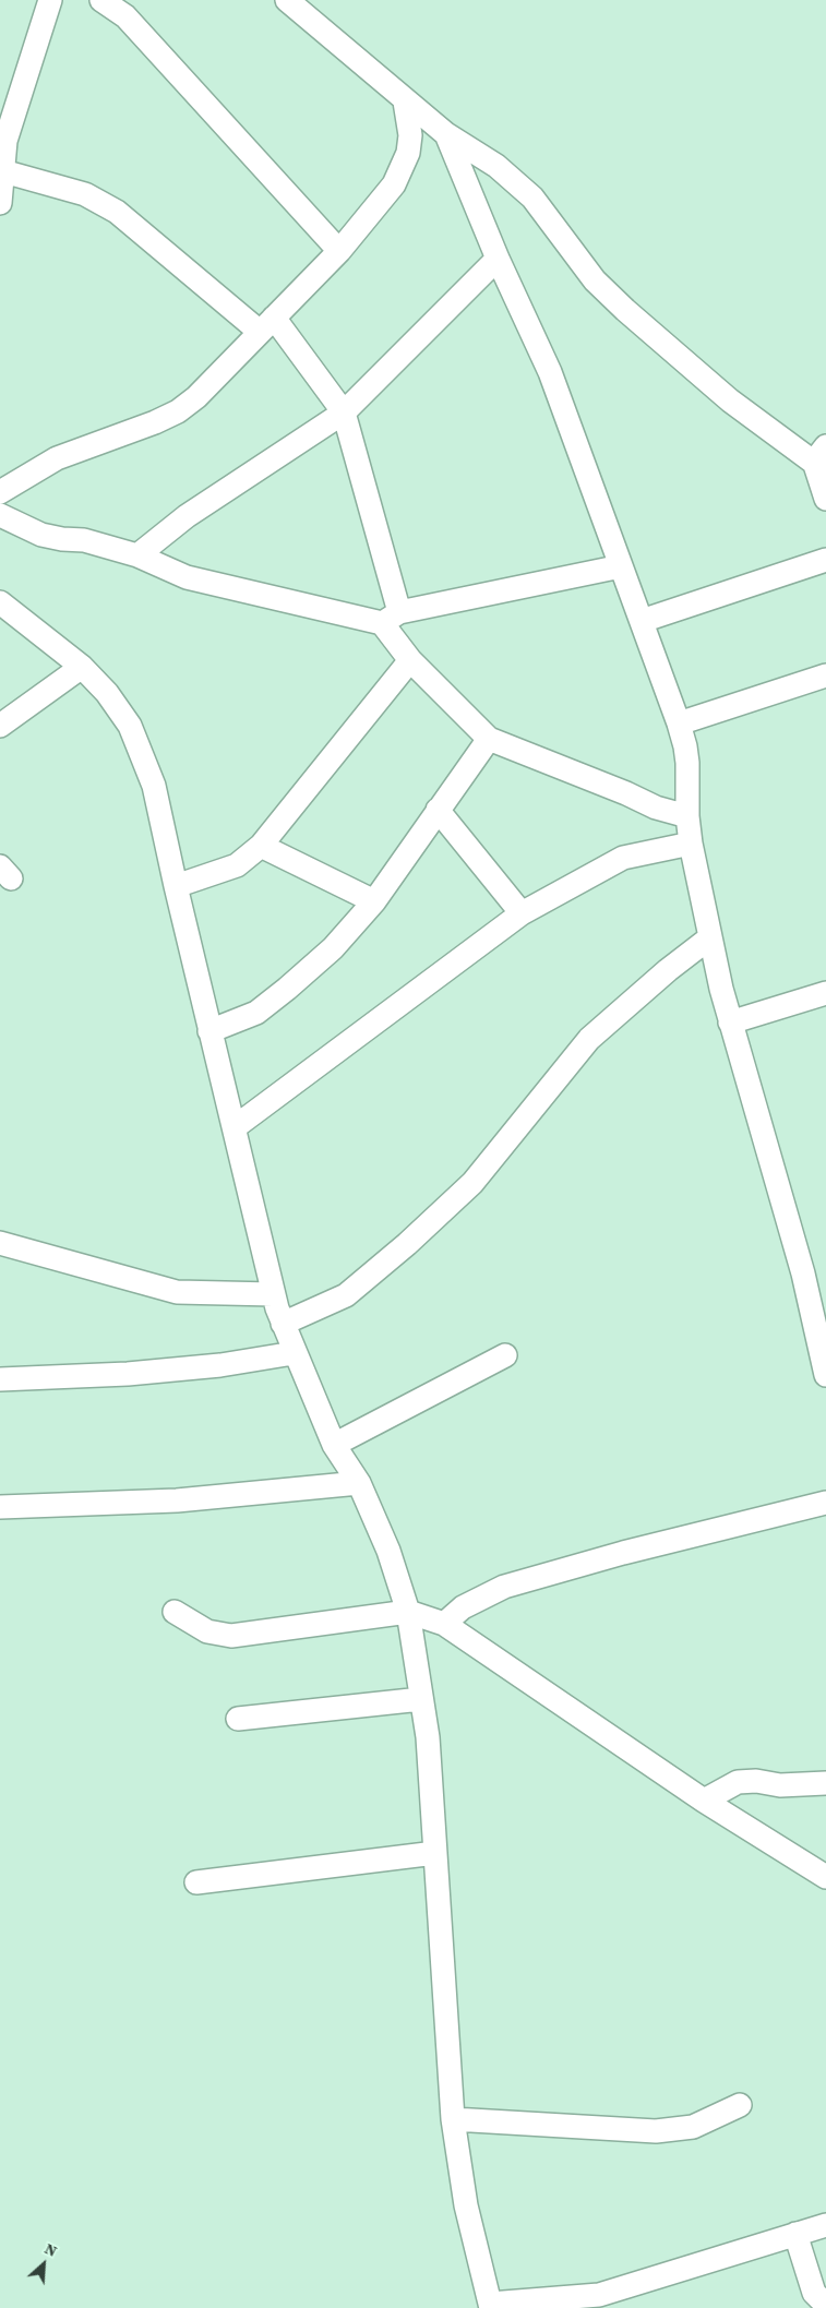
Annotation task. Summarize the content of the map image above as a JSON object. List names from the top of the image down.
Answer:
{
  "north": "top right"
}
